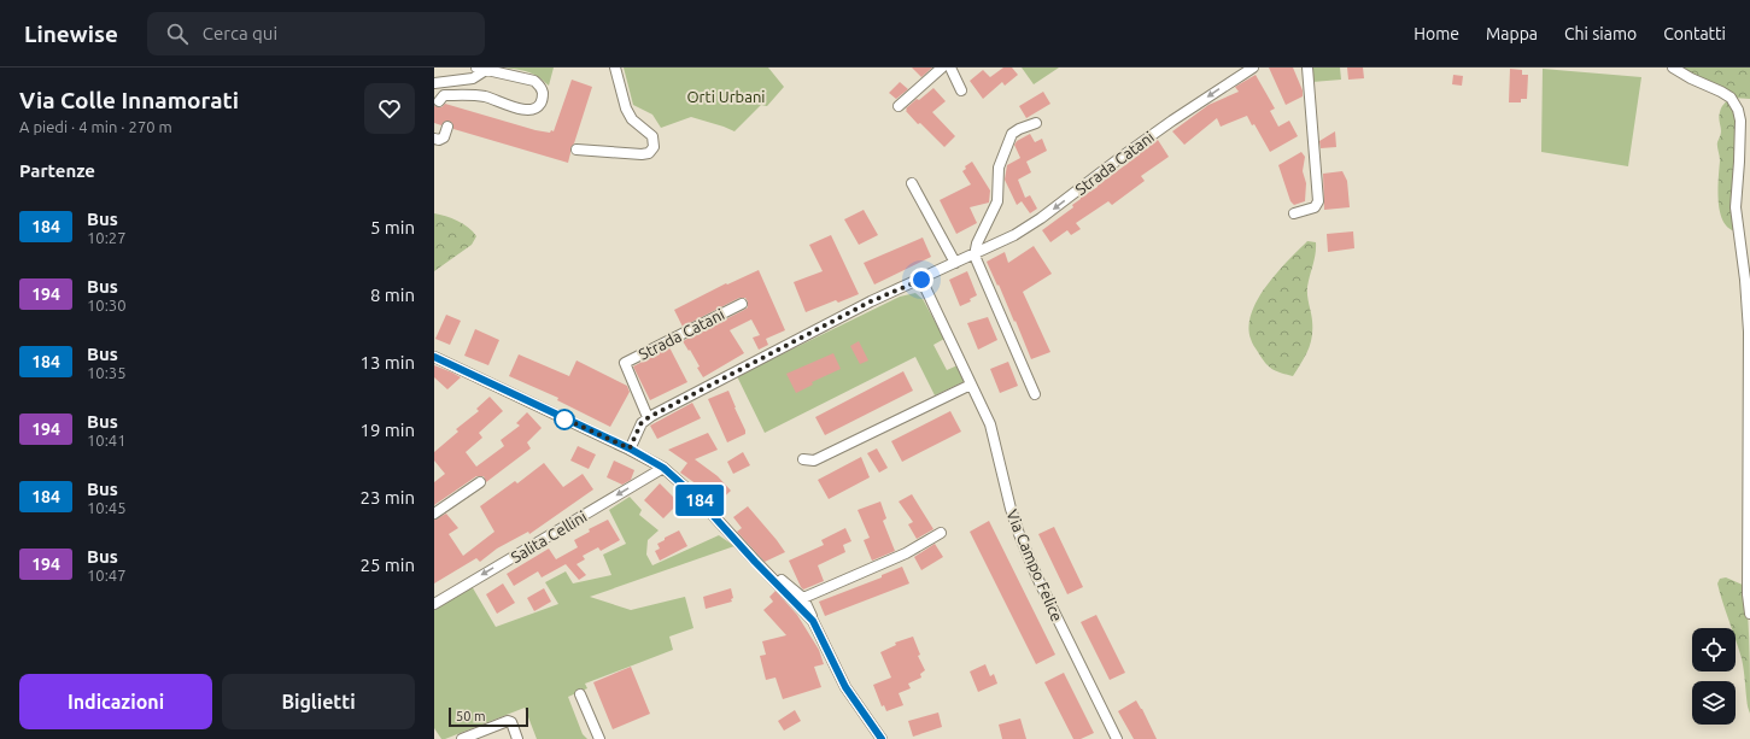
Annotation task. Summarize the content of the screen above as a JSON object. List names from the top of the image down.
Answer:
{
  "streets": {
    "street": ["Strada Catani", "Salita Cellini", "Via Campo Felice"]
  },
  "crossings": [
    ["Strada Catani", "Via Campo Felice"]
  ],
  "one_way": ["Strada Catani", "Salita Cellini"],
  "parks": ["Orti Urbani"],
  "lines": ["bus line 184"],
  "scale_bar": "50 m",
  "page": {
    "header": "Linewise",
    "search": "Cerca qui",
    "nav": [
      "Home",
      "Mappa",
      "Chi siamo",
      "Contatti"
    ],
    "heading": [
      ["Via Colle Innamorati", "A piedi · 4 min · 270 m"],
      "Partenze"
    ],
    "on_map": "184",
    "list": [
      {
        "mark": "184",
        "name": "Bus",
        "note": "10:27",
        "value": "5 min"
      },
      {
        "mark": "194",
        "name": "Bus",
        "note": "10:30",
        "value": "8 min"
      },
      {
        "mark": "184",
        "name": "Bus",
        "note": "10:35",
        "value": "13 min"
      },
      {
        "mark": "194",
        "name": "Bus",
        "note": "10:41",
        "value": "19 min"
      },
      {
        "mark": "184",
        "name": "Bus",
        "note": "10:45",
        "value": "23 min"
      },
      {
        "mark": "194",
        "name": "Bus",
        "note": "10:47",
        "value": "25 min"
      }
    ],
    "buttons": ["Indicazioni", "Biglietti"],
    "scale": "50 m"
  }
}
